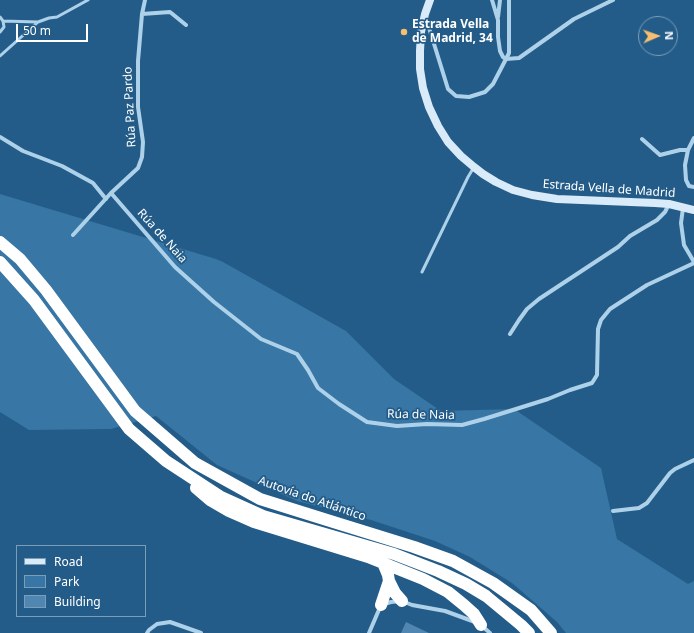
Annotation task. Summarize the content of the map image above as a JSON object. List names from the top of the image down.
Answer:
{
  "streets": {
    "highway": ["Autovía do Atlántico"],
    "main road": ["Estrada Vella de Madrid"],
    "street": ["Rúa Paz Pardo", "Rúa de Naia"]
  },
  "crossings": [
    ["Rúa Paz Pardo", "Rúa de Naia"],
    ["Estrada Vella de Madrid", "Rúa de Naia"]
  ],
  "places": ["Estrada Vella de Madrid, 34"],
  "legend": ["Road", "Park", "Building"],
  "scale_bar": "50 m",
  "north": "right"
}
